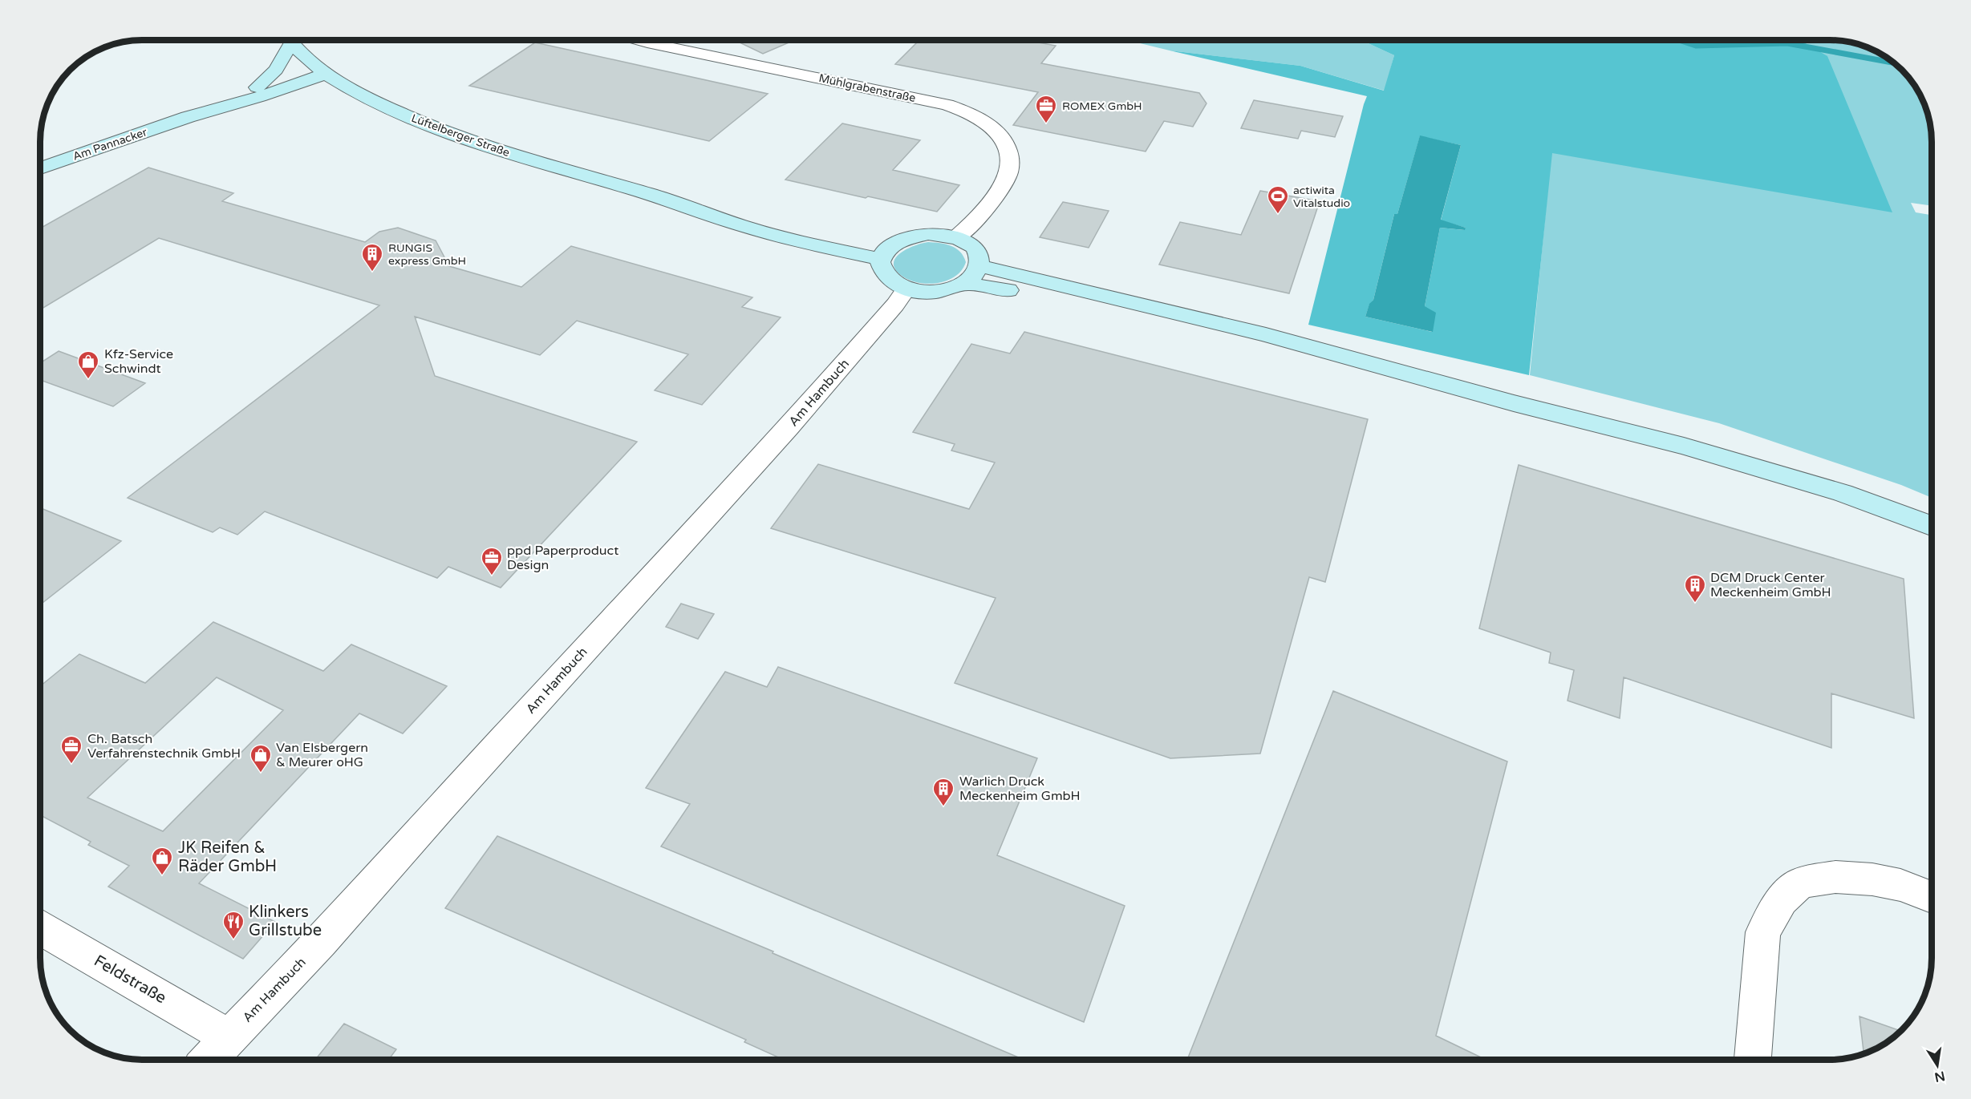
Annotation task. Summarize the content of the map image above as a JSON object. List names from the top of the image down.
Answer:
{
  "streets": {
    "main road": ["Lüftelberger Straße", "Am Pannacker"],
    "street": ["Mühlgrabenstraße", "Am Hambuch", "Feldstraße"]
  },
  "crossings": [
    ["Mühlgrabenstraße", "Lüftelberger Straße"],
    ["Mühlgrabenstraße", "Am Hambuch"],
    ["Lüftelberger Straße", "Am Pannacker"],
    ["Lüftelberger Straße", "Am Hambuch"],
    ["Am Hambuch", "Feldstraße"]
  ],
  "places": {
    "office": ["ROMEX GmbH", "ppd Paperproduct Design", "Ch. Batsch Verfahrenstechnik GmbH"],
    "sports": ["actiwita Vitalstudio"],
    "building": ["RUNGIS express GmbH", "DCM Druck Center Meckenheim GmbH", "Warlich Druck Meckenheim GmbH"],
    "shop": ["Kfz-Service Schwindt", "Van Elsbergern & Meurer oHG", "JK Reifen & Räder GmbH"],
    "restaurant": ["Klinkers Grillstube"]
  },
  "north": "bottom"
}
